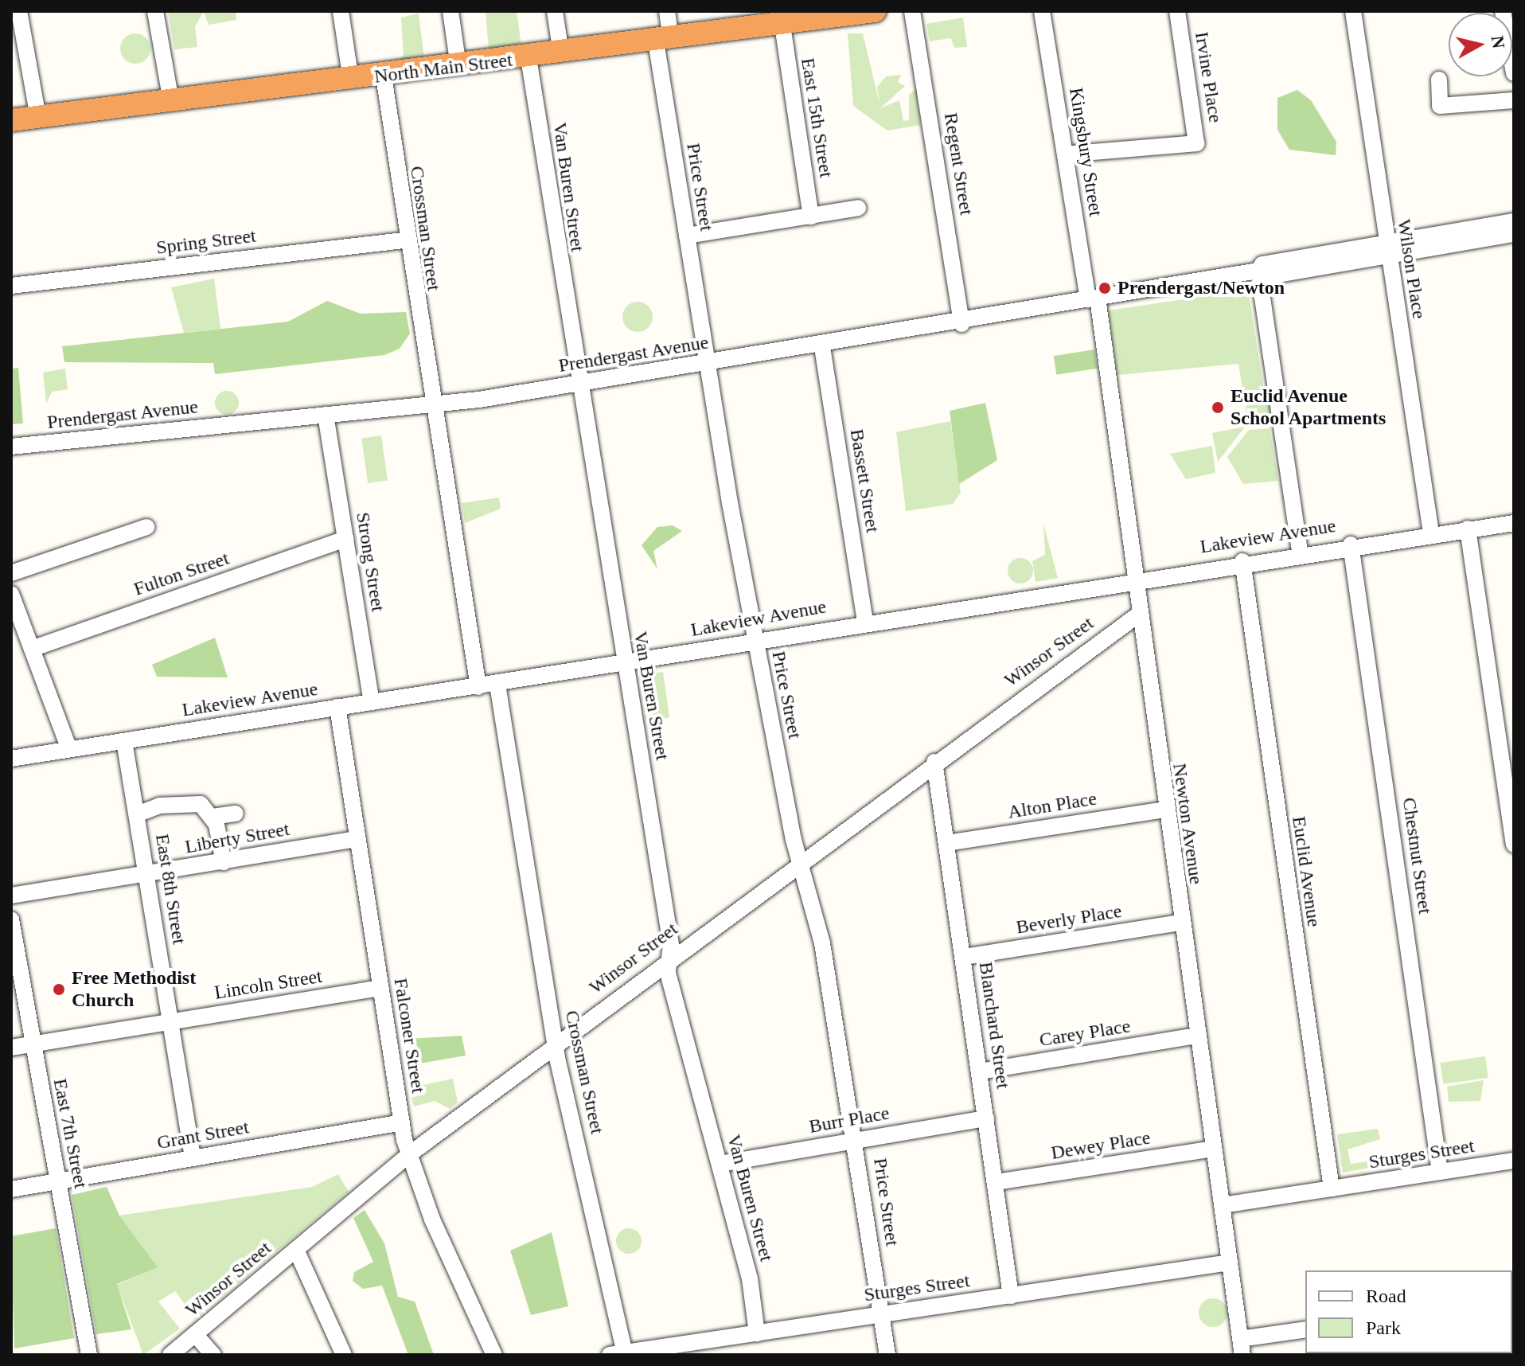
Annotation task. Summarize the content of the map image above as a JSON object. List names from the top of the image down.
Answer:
{
  "streets": {
    "highway": ["North Main Street"],
    "street": [
      "Irvine Place",
      "East 15th Street",
      "Kingsbury Street",
      "Regent Street",
      "Van Buren Street",
      "Price Street",
      "Crossman Street",
      "Spring Street",
      "Wilson Place",
      "Prendergast Avenue",
      "Bassett Street",
      "Lakeview Avenue",
      "Strong Street",
      "Fulton Street",
      "Winsor Street",
      "Alton Place",
      "Newton Avenue",
      "Liberty Street",
      "Chestnut Street",
      "Euclid Avenue",
      "East 8th Street",
      "Beverly Place",
      "Lincoln Street",
      "Blanchard Street",
      "Carey Place",
      "Falconer Street",
      "Burr Place",
      "East 7th Street",
      "Grant Street",
      "Dewey Place",
      "Sturges Street"
    ]
  },
  "crossings": [
    ["North Main Street", "East 15th Street"],
    ["North Main Street", "Van Buren Street"],
    ["North Main Street", "Price Street"],
    ["North Main Street", "Crossman Street"],
    ["Irvine Place", "Kingsbury Street"],
    ["Kingsbury Street", "Prendergast Avenue"],
    ["Kingsbury Street", "Newton Avenue"],
    ["Regent Street", "Prendergast Avenue"],
    ["Van Buren Street", "Prendergast Avenue"],
    ["Van Buren Street", "Lakeview Avenue"],
    ["Van Buren Street", "Winsor Street"],
    ["Van Buren Street", "Burr Place"],
    ["Van Buren Street", "Sturges Street"],
    ["Price Street", "Prendergast Avenue"],
    ["Price Street", "Lakeview Avenue"],
    ["Price Street", "Winsor Street"],
    ["Price Street", "Burr Place"],
    ["Price Street", "Sturges Street"],
    ["Crossman Street", "Spring Street"],
    ["Crossman Street", "Prendergast Avenue"],
    ["Crossman Street", "Lakeview Avenue"],
    ["Crossman Street", "Winsor Street"],
    ["Crossman Street", "Sturges Street"],
    ["Wilson Place", "Prendergast Avenue"],
    ["Wilson Place", "Lakeview Avenue"],
    ["Prendergast Avenue", "Bassett Street"],
    ["Prendergast Avenue", "Strong Street"],
    ["Prendergast Avenue", "Newton Avenue"],
    ["Bassett Street", "Lakeview Avenue"],
    ["Lakeview Avenue", "Strong Street"],
    ["Lakeview Avenue", "Newton Avenue"],
    ["Lakeview Avenue", "Chestnut Street"],
    ["Lakeview Avenue", "Euclid Avenue"],
    ["Lakeview Avenue", "East 8th Street"],
    ["Lakeview Avenue", "Falconer Street"],
    ["Strong Street", "Fulton Street"],
    ["Winsor Street", "Newton Avenue"],
    ["Winsor Street", "Blanchard Street"],
    ["Winsor Street", "Falconer Street"],
    ["Alton Place", "Newton Avenue"],
    ["Alton Place", "Blanchard Street"],
    ["Newton Avenue", "Beverly Place"],
    ["Newton Avenue", "Carey Place"],
    ["Newton Avenue", "Dewey Place"],
    ["Newton Avenue", "Sturges Street"],
    ["Liberty Street", "East 8th Street"],
    ["Liberty Street", "Falconer Street"],
    ["Chestnut Street", "Sturges Street"],
    ["Euclid Avenue", "Sturges Street"],
    ["East 8th Street", "Lincoln Street"],
    ["East 8th Street", "Grant Street"],
    ["Beverly Place", "Blanchard Street"],
    ["Lincoln Street", "Falconer Street"],
    ["Lincoln Street", "East 7th Street"],
    ["Blanchard Street", "Carey Place"],
    ["Blanchard Street", "Burr Place"],
    ["Blanchard Street", "Dewey Place"],
    ["Blanchard Street", "Sturges Street"],
    ["Falconer Street", "Grant Street"],
    ["East 7th Street", "Grant Street"]
  ],
  "places": ["Prendergast/Newton", "Euclid Avenue School Apartments", "Free Methodist Church"],
  "legend": ["Road", "Park"],
  "north": "right"
}
